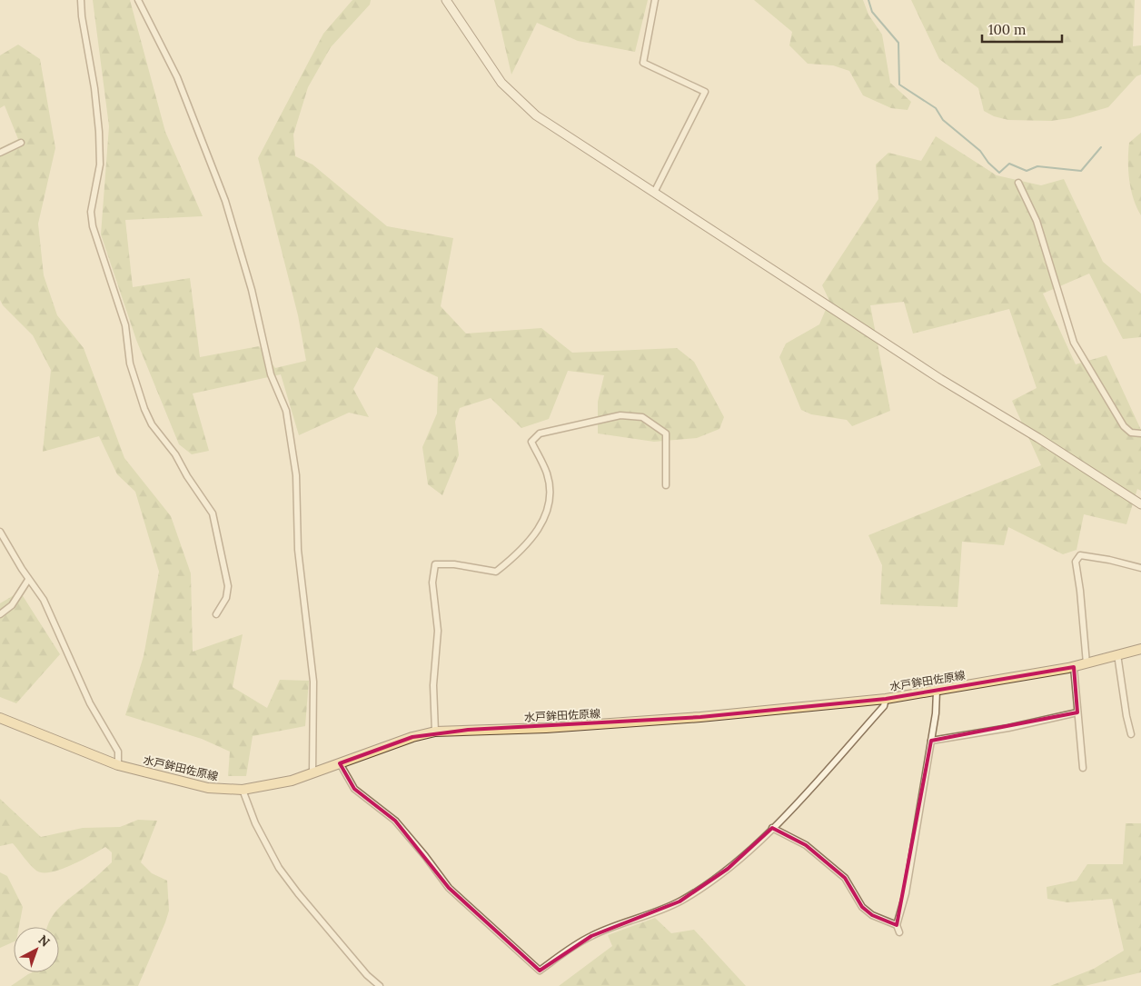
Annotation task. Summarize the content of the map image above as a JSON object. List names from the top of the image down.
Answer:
{
  "streets": {
    "main road": ["水戸鉾田佐原線"]
  },
  "scale_bar": "100 m",
  "north": "top right"
}
